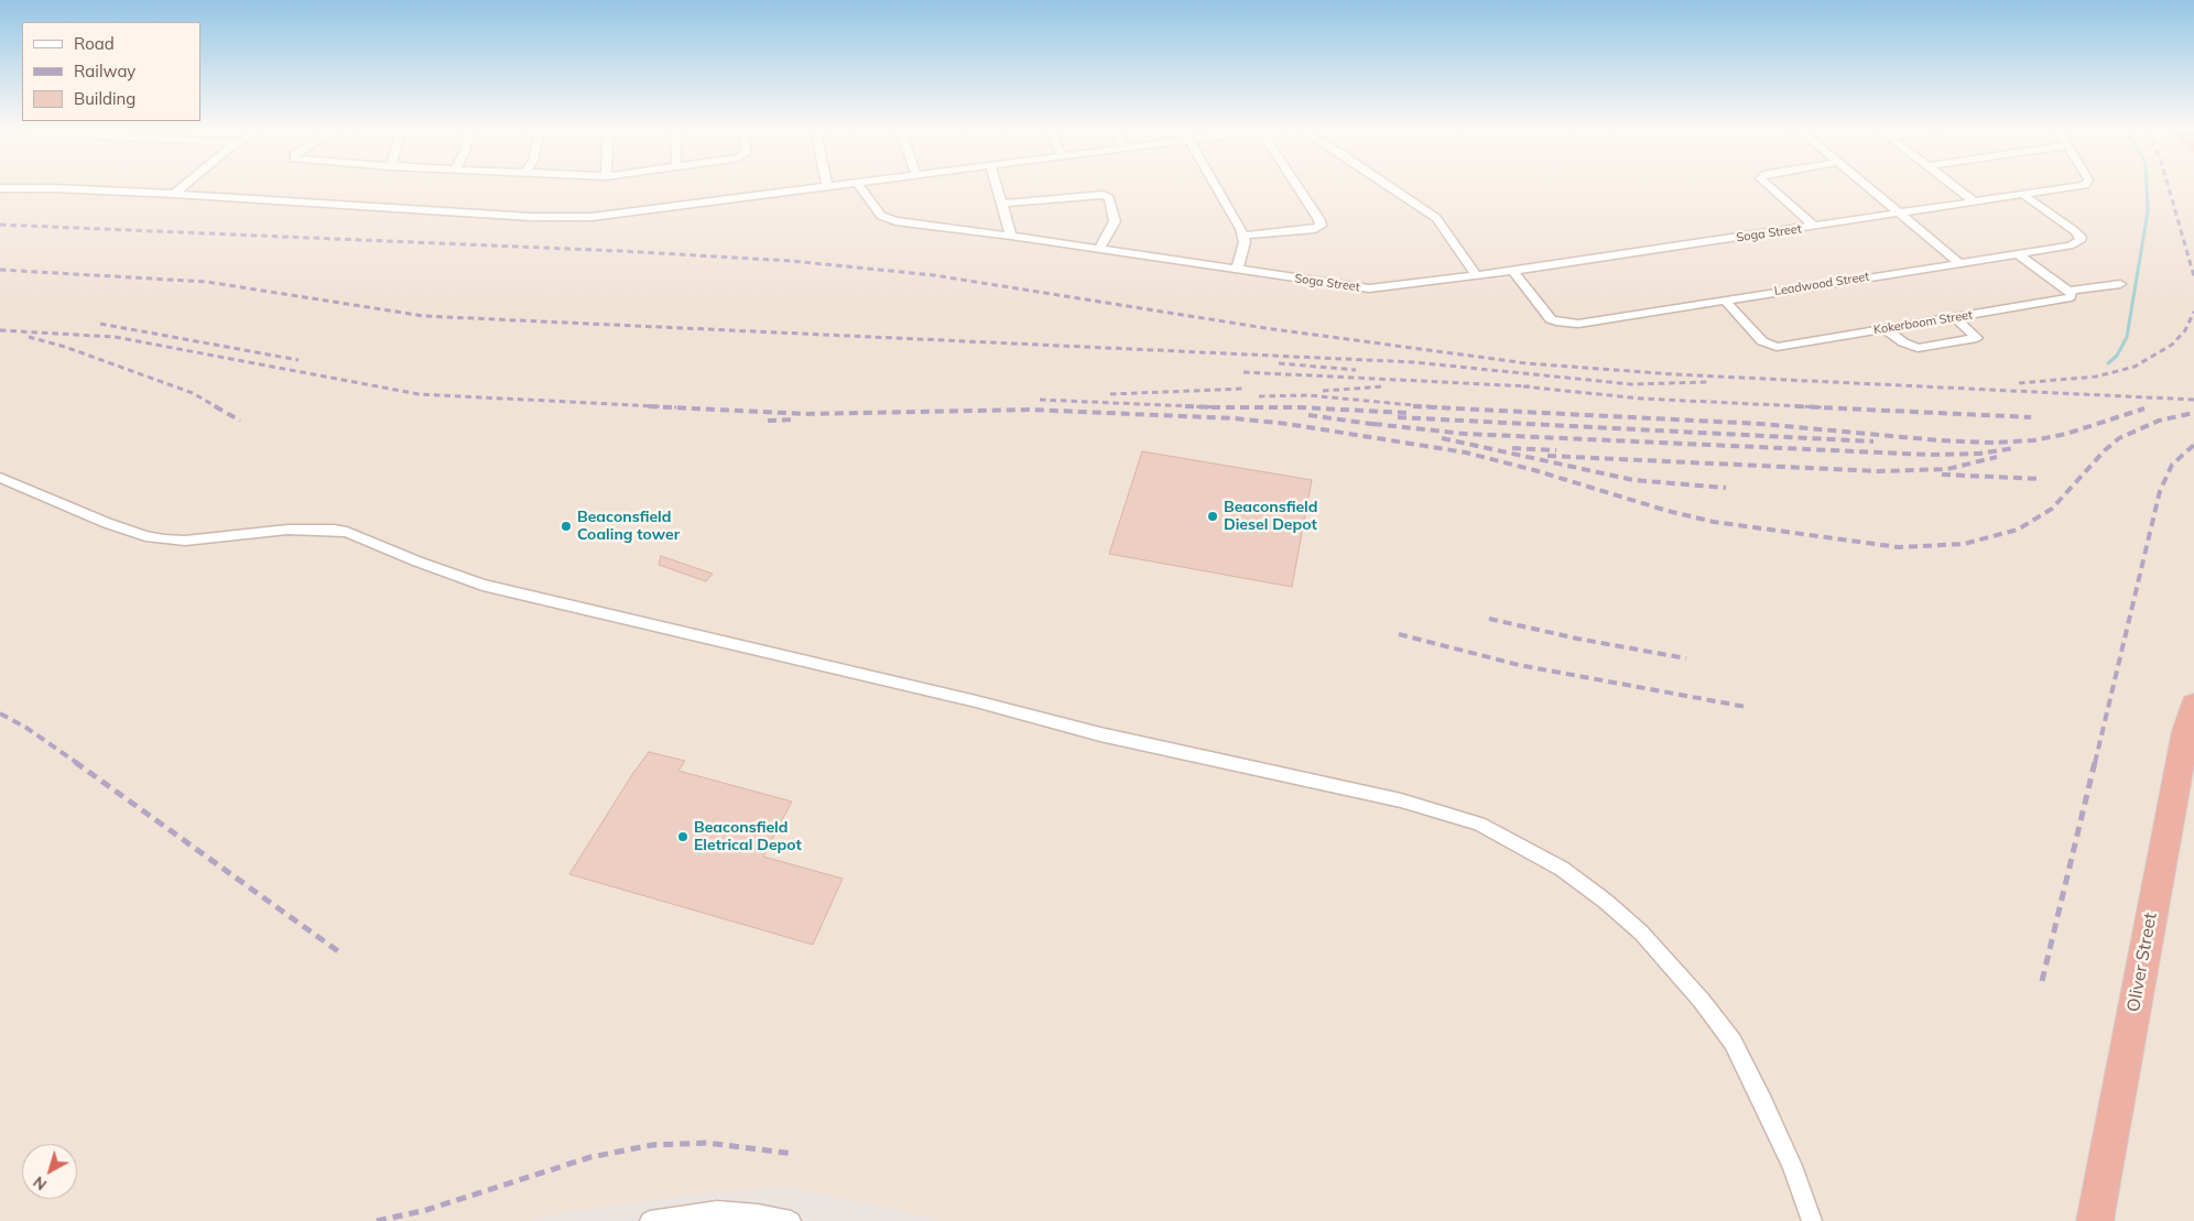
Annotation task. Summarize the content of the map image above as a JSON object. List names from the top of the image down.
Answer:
{
  "streets": {
    "highway": ["Oliver Street"],
    "street": ["Soga Street", "Leadwood Street", "Kokerboom Street"]
  },
  "crossings": [
    ["Soga Street", "Leadwood Street"],
    ["Leadwood Street", "Kokerboom Street"]
  ],
  "places": ["Beaconsfield Diesel Depot", "Beaconsfield Coaling tower", "Beaconsfield Eletrical Depot"],
  "legend": ["Road", "Railway", "Building"],
  "north": "bottom left"
}
